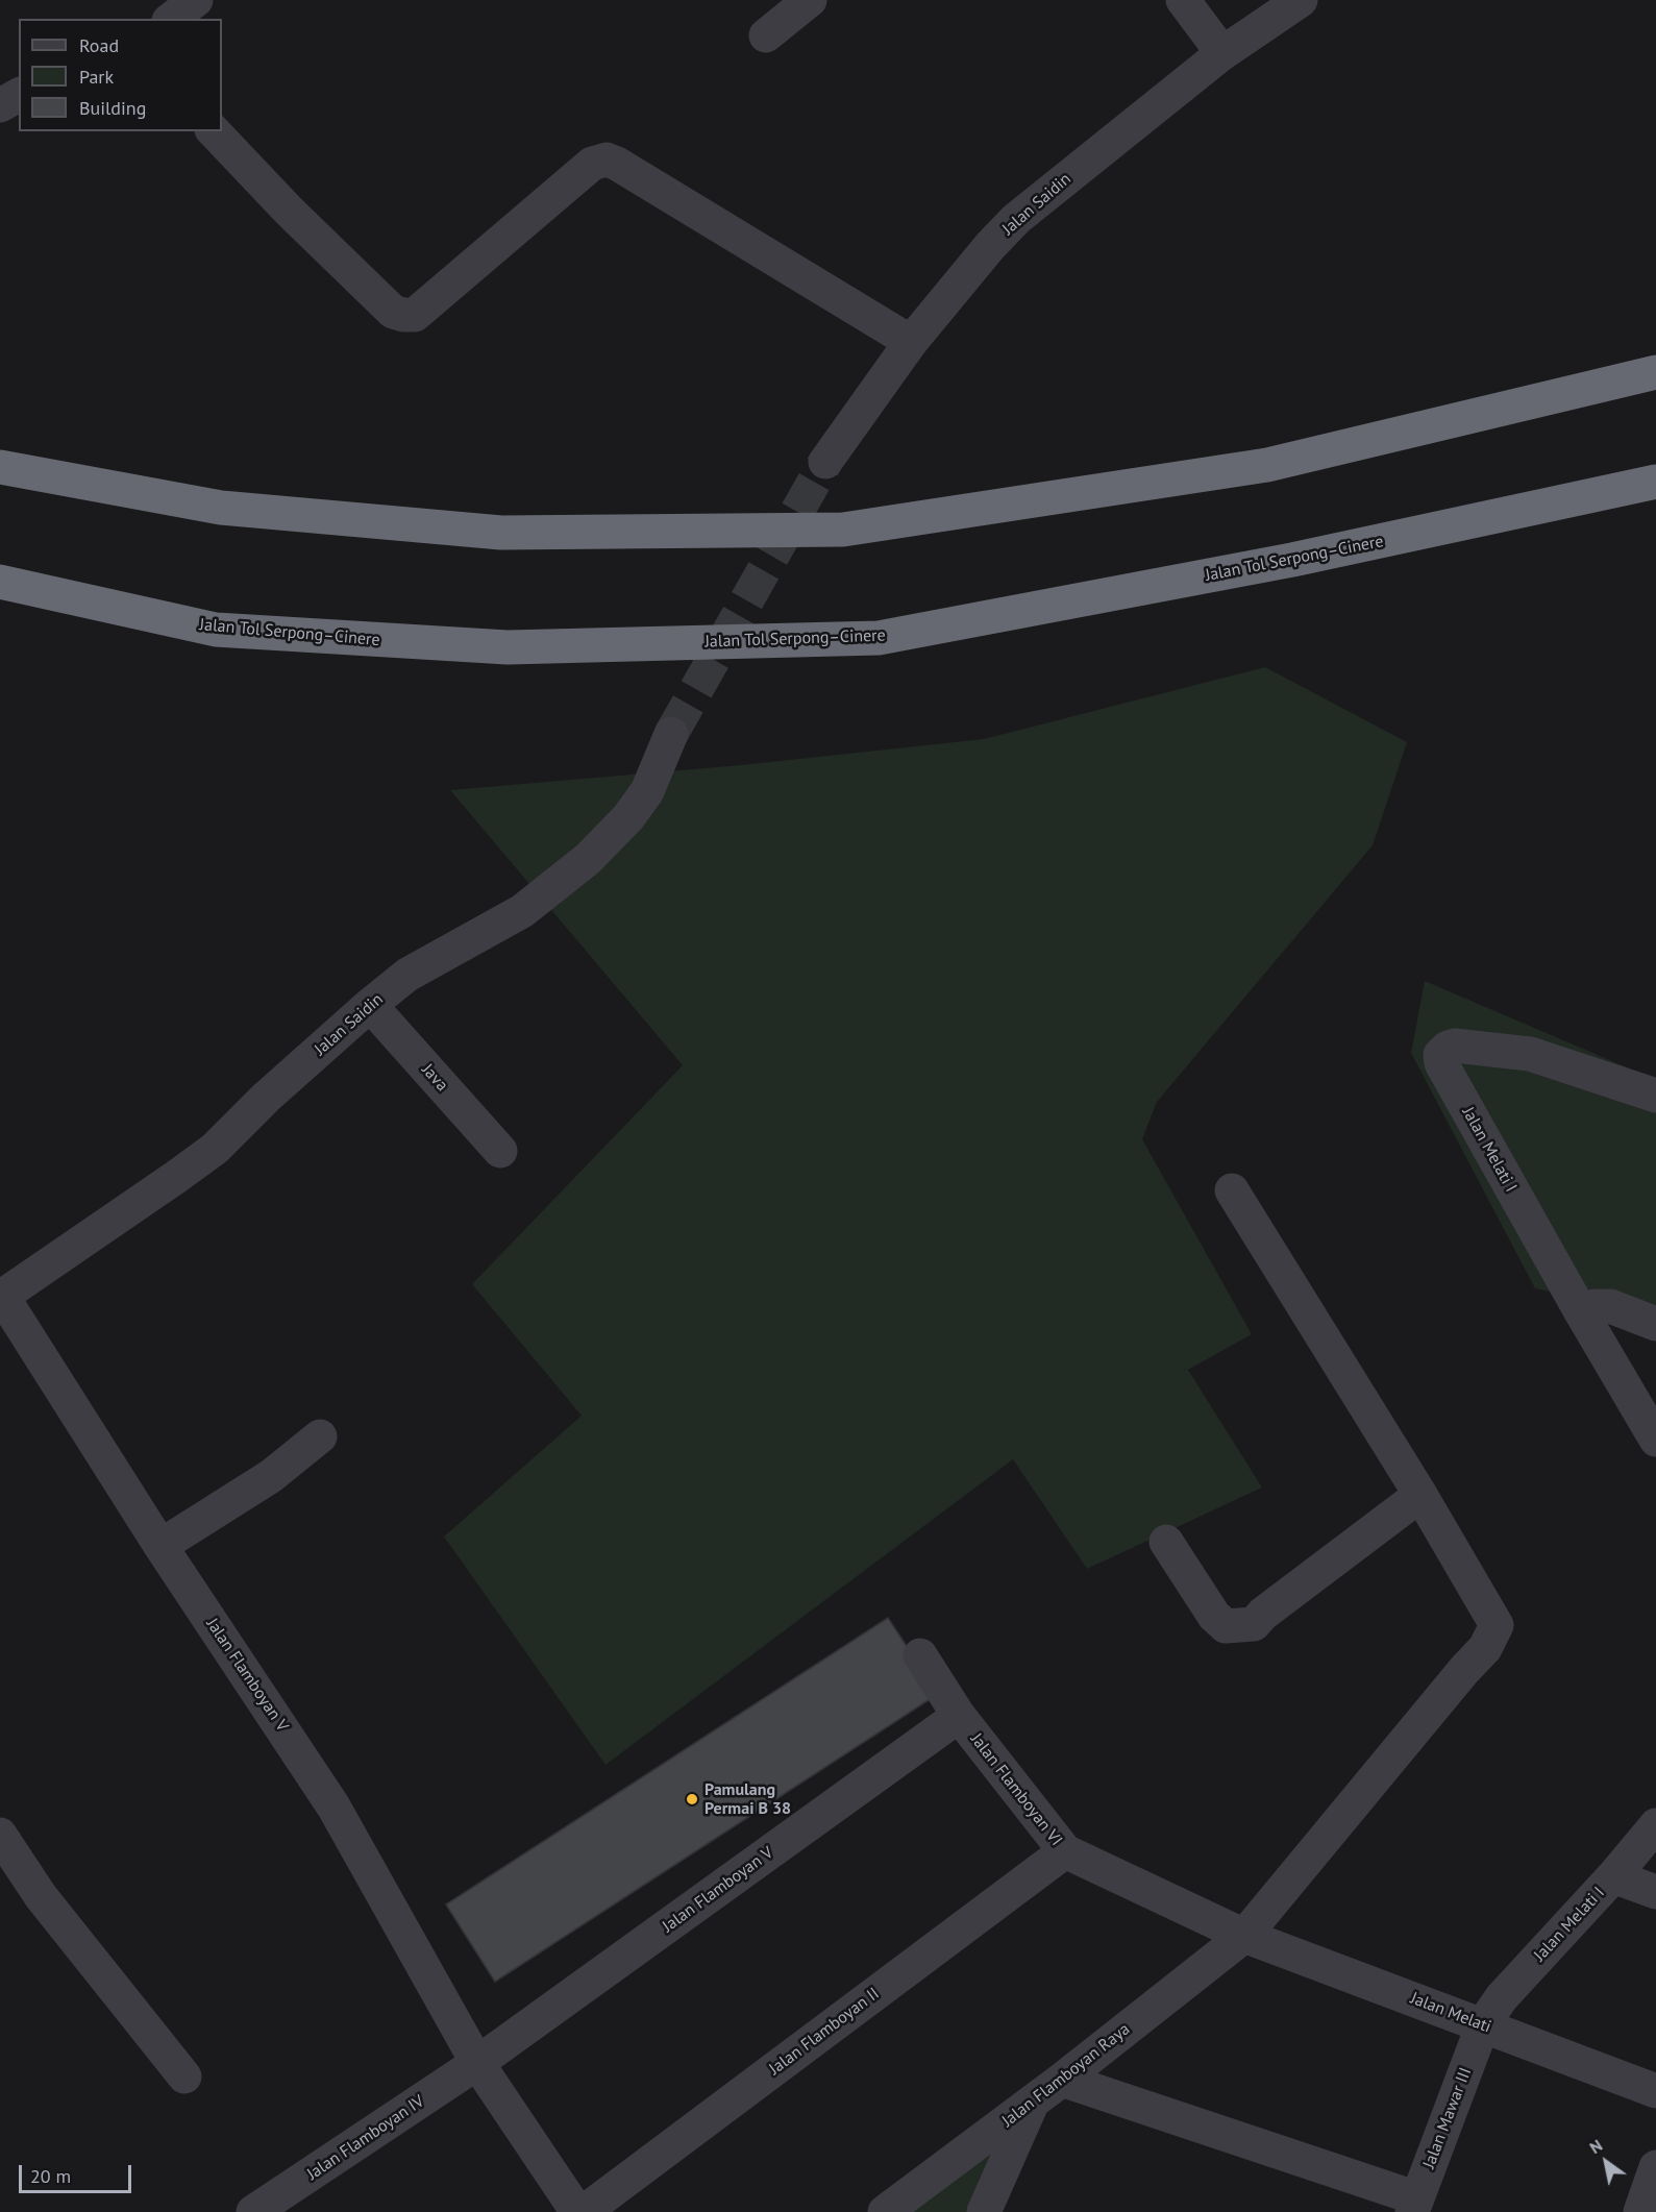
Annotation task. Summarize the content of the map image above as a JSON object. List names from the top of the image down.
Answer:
{
  "streets": {
    "highway": ["Jalan Tol Serpong–Cinere"],
    "street": [
      "Jalan Saidin",
      "Java",
      "Jalan Melati I",
      "Jalan Flamboyan V",
      "Jalan Flamboyan VI",
      "Jalan Melati",
      "Jalan Flamboyan II",
      "Jalan Flamboyan Raya",
      "Jalan Mawar III",
      "Jalan Flamboyan IV"
    ]
  },
  "crossings": [
    ["Jalan Saidin", "Java"],
    ["Jalan Saidin", "Jalan Flamboyan V"],
    ["Jalan Melati I", "Jalan Melati"],
    ["Jalan Melati I", "Jalan Mawar III"],
    ["Jalan Flamboyan V", "Jalan Flamboyan VI"],
    ["Jalan Flamboyan V", "Jalan Flamboyan IV"],
    ["Jalan Flamboyan VI", "Jalan Melati"],
    ["Jalan Flamboyan VI", "Jalan Flamboyan II"],
    ["Jalan Flamboyan VI", "Jalan Flamboyan Raya"],
    ["Jalan Melati", "Jalan Flamboyan Raya"],
    ["Jalan Melati", "Jalan Mawar III"]
  ],
  "places": ["Pamulang Permai B 38"],
  "legend": ["Road", "Park", "Building"],
  "scale_bar": "20 m",
  "north": "top left"
}
